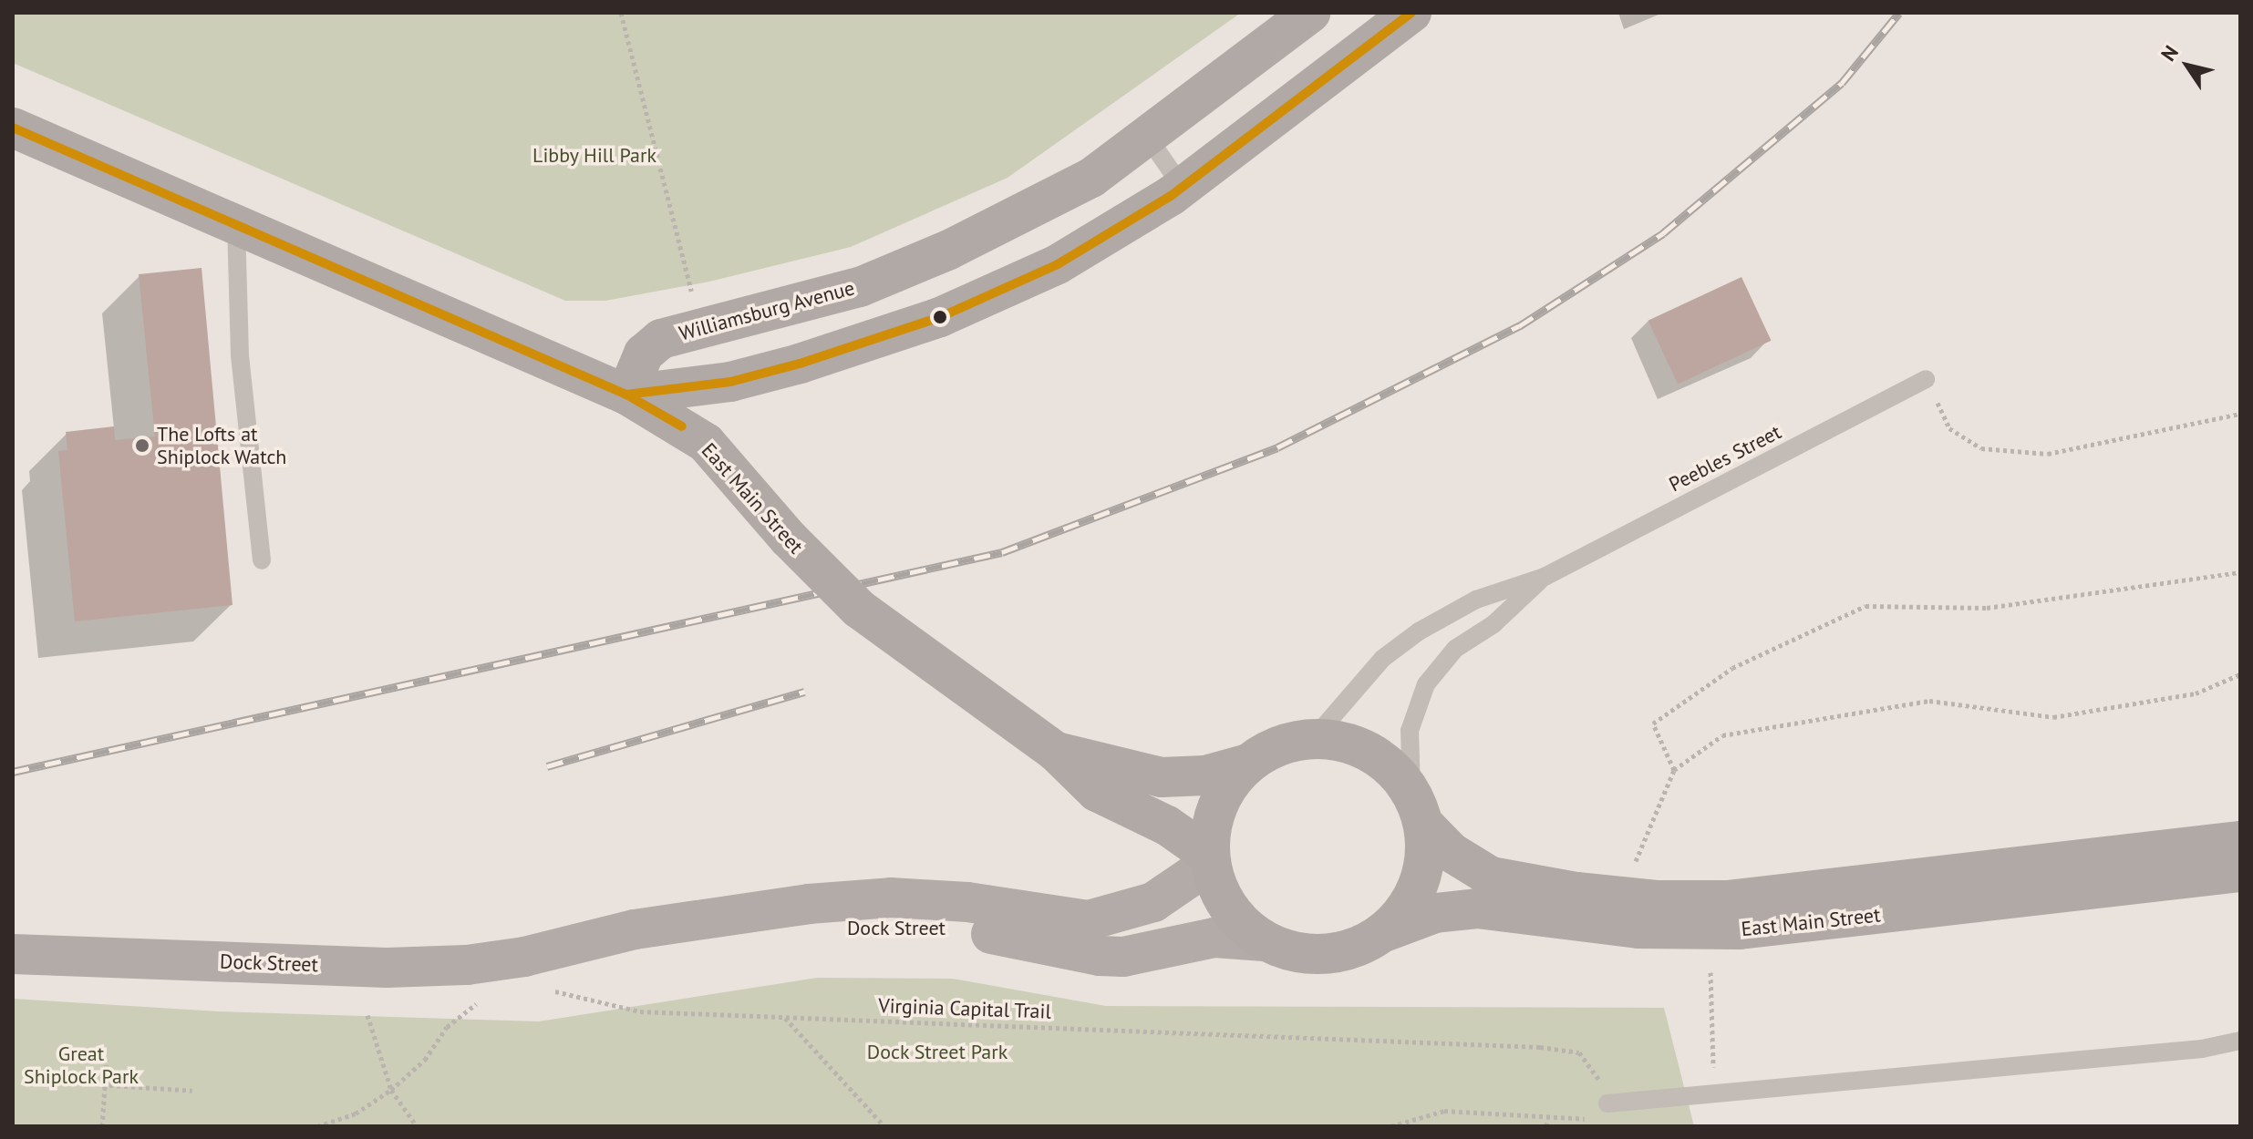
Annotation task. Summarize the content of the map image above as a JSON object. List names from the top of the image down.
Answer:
{
  "streets": {
    "main road": ["Williamsburg Avenue", "East Main Street", "Dock Street"],
    "lane": ["Peebles Street"],
    "path": ["Virginia Capital Trail"]
  },
  "crossings": [
    ["Williamsburg Avenue", "East Main Street"],
    ["Peebles Street", "East Main Street"],
    ["Peebles Street", "Dock Street"],
    ["East Main Street", "Dock Street"]
  ],
  "parks": ["Libby Hill Park", "Dock Street Park", "Great Shiplock Park"],
  "places": ["The Lofts at Shiplock Watch"],
  "north": "top left"
}
